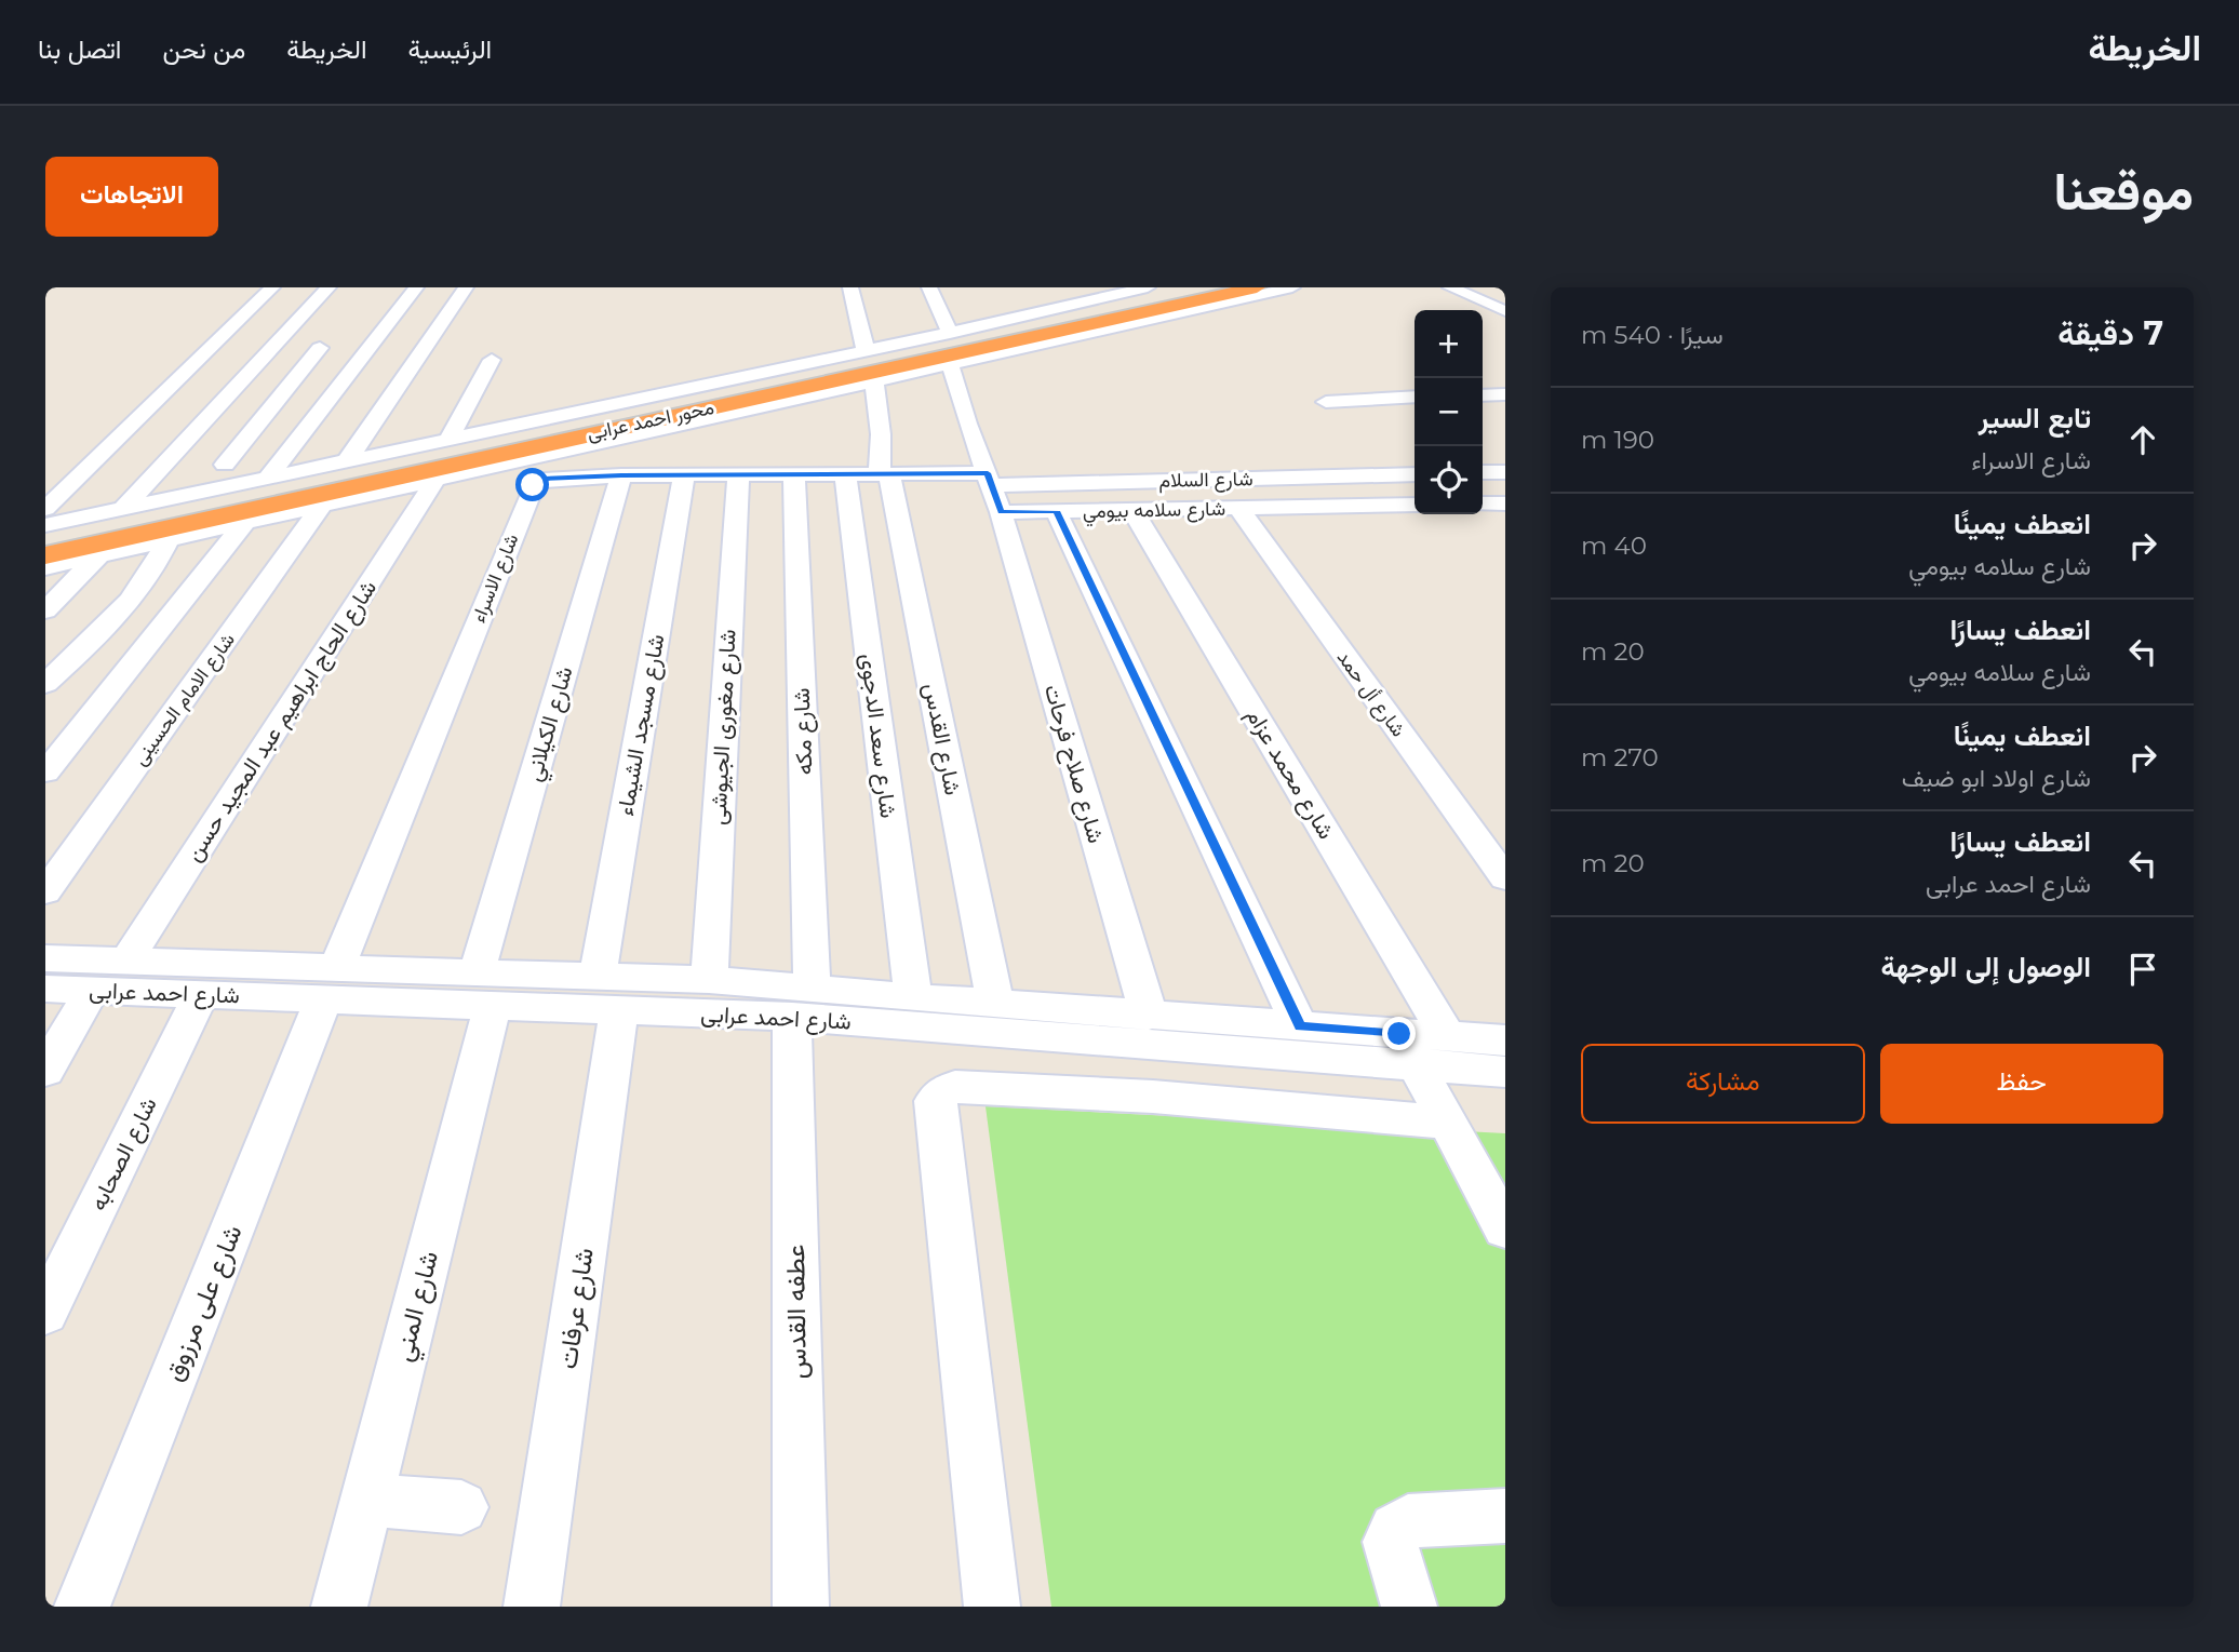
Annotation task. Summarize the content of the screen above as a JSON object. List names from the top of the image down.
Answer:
{
  "streets": {
    "highway": ["محور احمد عرابى"],
    "street": [
      "شارع السلام",
      "شارع سلامه بيومي",
      "شارع الاسراء",
      "شارع أل حمد",
      "شارع الامام الحسينى",
      "شارع الحاج ابراهيم عبد المجيد حسن",
      "شارع الكيلاني",
      "شارع مسجد الشيماء",
      "شارع مغورى الجيوشى",
      "شارع مكه",
      "شارع سعد الدجوى",
      "شارع القدس",
      "شارع صلاح فرحات",
      "شارع محمد عزام",
      "شارع احمد عرابى",
      "شارع الصحابه",
      "شارع على مرزوق",
      "شارع المني",
      "شارع عرفات",
      "عطفه القدس"
    ]
  },
  "crossings": [
    ["شارع السلام", "شارع سلامه بيومي"],
    ["شارع السلام", "شارع الاسراء"],
    ["شارع السلام", "شارع صلاح فرحات"],
    ["شارع سلامه بيومي", "شارع الاسراء"],
    ["شارع سلامه بيومي", "شارع أل حمد"],
    ["شارع سلامه بيومي", "شارع صلاح فرحات"],
    ["شارع سلامه بيومي", "شارع محمد عزام"],
    ["شارع الاسراء", "شارع الكيلاني"],
    ["شارع الاسراء", "شارع مسجد الشيماء"],
    ["شارع الاسراء", "شارع مغورى الجيوشى"],
    ["شارع الاسراء", "شارع مكه"],
    ["شارع الاسراء", "شارع سعد الدجوى"],
    ["شارع الاسراء", "شارع القدس"],
    ["شارع الاسراء", "شارع صلاح فرحات"],
    ["شارع الاسراء", "شارع احمد عرابى"],
    ["شارع الاسراء", "شارع على مرزوق"],
    ["شارع الحاج ابراهيم عبد المجيد حسن", "شارع احمد عرابى"],
    ["شارع الكيلاني", "شارع احمد عرابى"],
    ["شارع الكيلاني", "شارع المني"],
    ["شارع مسجد الشيماء", "شارع احمد عرابى"],
    ["شارع مسجد الشيماء", "شارع عرفات"],
    ["شارع مغورى الجيوشى", "شارع احمد عرابى"],
    ["شارع مكه", "شارع احمد عرابى"],
    ["شارع مكه", "عطفه القدس"],
    ["شارع سعد الدجوى", "شارع احمد عرابى"],
    ["شارع القدس", "شارع احمد عرابى"],
    ["شارع صلاح فرحات", "شارع احمد عرابى"],
    ["شارع محمد عزام", "شارع احمد عرابى"],
    ["شارع احمد عرابى", "شارع الصحابه"],
    ["شارع احمد عرابى", "شارع على مرزوق"],
    ["شارع احمد عرابى", "شارع المني"],
    ["شارع احمد عرابى", "شارع عرفات"],
    ["شارع احمد عرابى", "عطفه القدس"]
  ],
  "page": {
    "header": "الخريطة",
    "nav": [
      "الرئيسية",
      "الخريطة",
      "من نحن",
      "اتصل بنا"
    ],
    "title": "موقعنا",
    "buttons": [
      "الاتجاهات",
      ["حفظ", "مشاركة"]
    ],
    "heading": ["7 دقيقة", "سيرًا · 540 m"],
    "map_buttons": ["+", "−"],
    "list": [
      ["تابع السير", "شارع الاسراء", "190 m"],
      ["انعطف يمينًا", "شارع سلامه بيومي", "40 m"],
      ["انعطف يسارًا", "شارع سلامه بيومي", "20 m"],
      ["انعطف يمينًا", "شارع اولاد ابو ضيف", "270 m"],
      ["انعطف يسارًا", "شارع احمد عرابى", "20 m"],
      "الوصول إلى الوجهة"
    ]
  }
}
